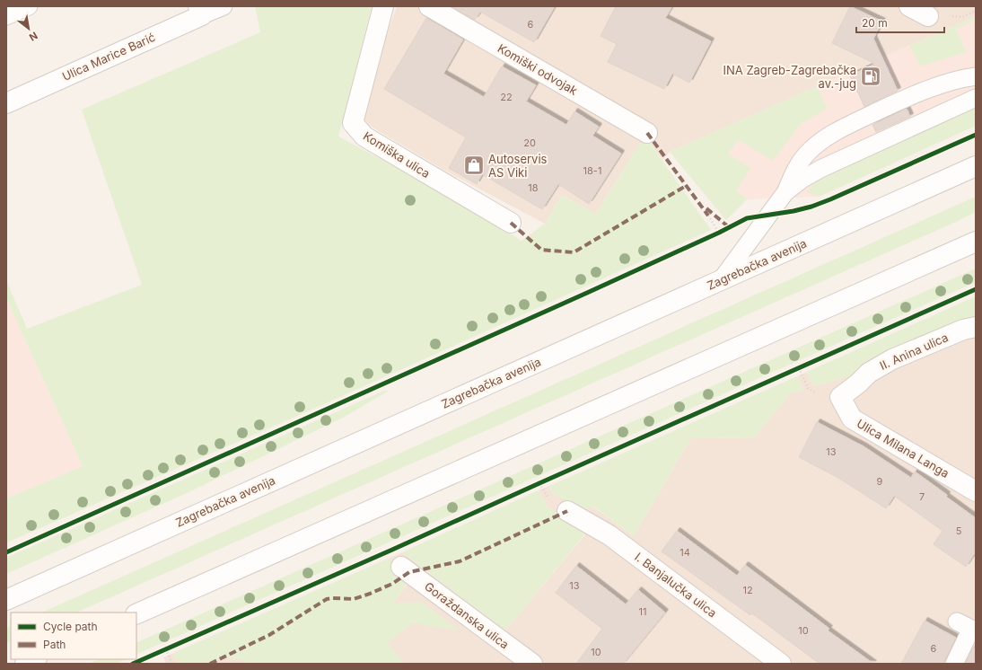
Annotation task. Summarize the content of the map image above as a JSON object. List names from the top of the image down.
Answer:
{
  "streets": {
    "main road": [
      "Ulica Marice Barić",
      "Komiški odvojak",
      "Komiška ulica",
      "Zagrebačka avenija",
      "II. Anina ulica",
      "Ulica Milana Langa",
      "I. Banjalučka ulica",
      "Goraždanska ulica"
    ]
  },
  "crossings": [
    ["II. Anina ulica", "Ulica Milana Langa"]
  ],
  "places": {
    "fuel station": ["INA Zagreb-Zagrebačka av.-jug"],
    "shop": ["Autoservis AS Viki"]
  },
  "house_numbers": [
    "6",
    "22",
    "20",
    "18-1",
    "18",
    "13",
    "9",
    "7",
    "5",
    "14",
    "13",
    "12",
    "11",
    "10",
    "6",
    "10"
  ],
  "legend": ["Cycle path", "Path"],
  "scale_bar": "20 m",
  "north": "bottom right"
}
